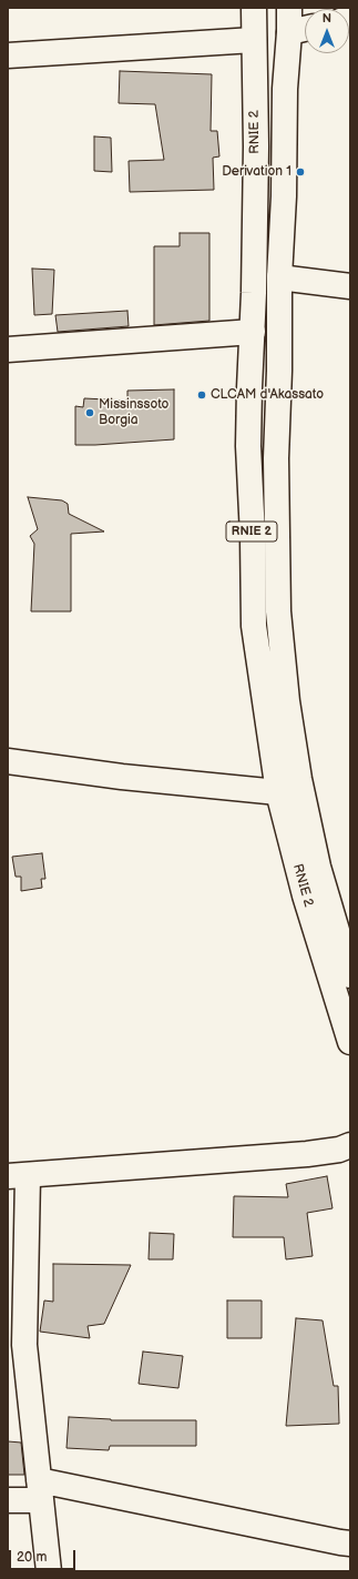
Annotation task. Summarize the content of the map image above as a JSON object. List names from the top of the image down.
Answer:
{
  "streets": {
    "main road": ["RNIE 2"]
  },
  "places": ["Derivation 1", "CLCAM d'Akassato", "Missinssoto Borgia"],
  "scale_bar": "20 m",
  "north": "top"
}
